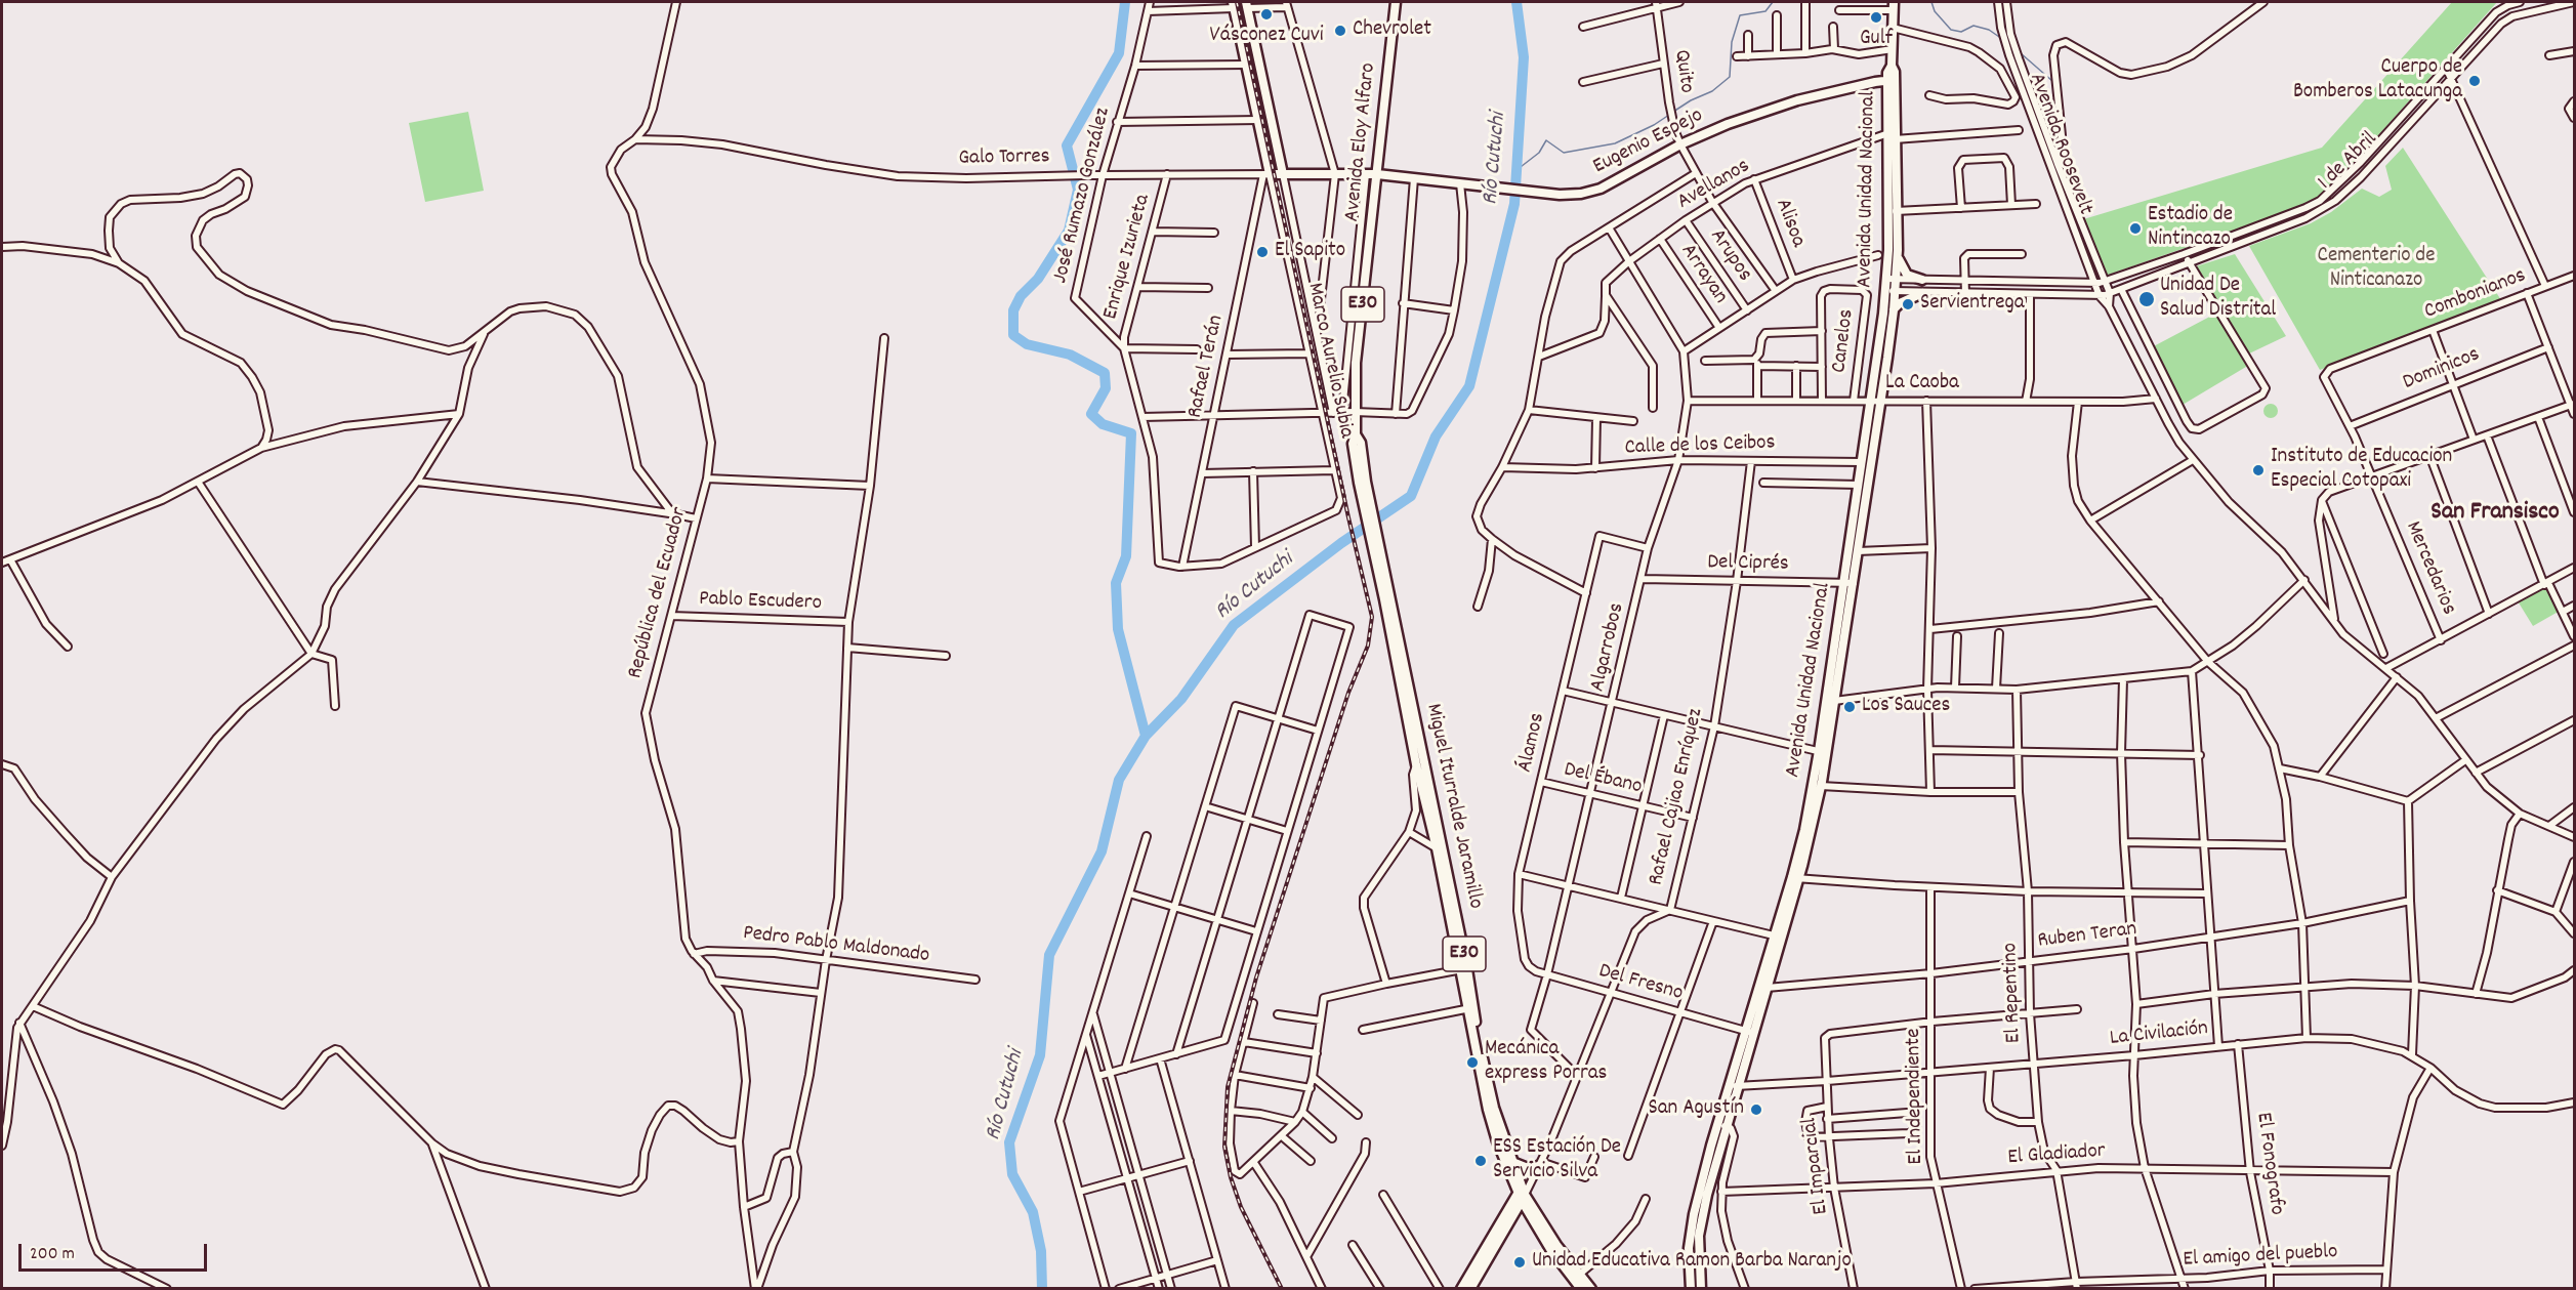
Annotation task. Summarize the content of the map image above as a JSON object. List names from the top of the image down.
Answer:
{
  "streets": {
    "main road": [
      "Avenida Eloy Alfaro",
      "Eugenio Espejo",
      "Galo Torres",
      "Avenida Unidad Nacional",
      "E30",
      "Marco Aurelio Subia",
      "Rafael Cajiao Enríquez",
      "Miguel Iturralde Jaramillo"
    ],
    "street": [
      "Quito",
      "Avenida Roosevelt",
      "1 de Abril",
      "Avellanos",
      "José Rumazo González",
      "Alisoa",
      "Arupos",
      "Enrique Izurieta",
      "Arrayan",
      "Combonianos",
      "Canelos",
      "Rafael Terán",
      "Dominicos",
      "La Caoba",
      "Calle de los Ceibos",
      "Del Ciprés",
      "Mercedarios",
      "República del Ecuador",
      "Pablo Escudero",
      "Algarrobos",
      "Álamos",
      "Del Ébano",
      "Ruben Teran",
      "Pedro Pablo Maldonado",
      "Del Fresno",
      "El Repentino",
      "La Civilación",
      "El Independiente",
      "El Gladiador",
      "El Fonografo",
      "El Imparcial",
      "El amigo del pueblo"
    ]
  },
  "crossings": [
    ["Quito", "Eugenio Espejo"],
    ["Quito", "Avellanos"],
    ["Avenida Eloy Alfaro", "Eugenio Espejo"],
    ["Avenida Eloy Alfaro", "Galo Torres"],
    ["Avenida Eloy Alfaro", "Miguel Iturralde Jaramillo"],
    ["Eugenio Espejo", "Galo Torres"],
    ["Eugenio Espejo", "Avenida Unidad Nacional"],
    ["Avenida Roosevelt", "1 de Abril"],
    ["Avenida Roosevelt", "La Caoba"],
    ["Galo Torres", "José Rumazo González"],
    ["Galo Torres", "Enrique Izurieta"],
    ["Galo Torres", "Marco Aurelio Subia"],
    ["Galo Torres", "Rafael Terán"],
    ["Galo Torres", "República del Ecuador"],
    ["1 de Abril", "Avenida Unidad Nacional"],
    ["Avellanos", "Avenida Unidad Nacional"],
    ["Avellanos", "Alisoa"],
    ["Avellanos", "Arupos"],
    ["Avellanos", "Arrayan"],
    ["Avellanos", "Algarrobos"],
    ["Avenida Unidad Nacional", "La Caoba"],
    ["Avenida Unidad Nacional", "Calle de los Ceibos"],
    ["Avenida Unidad Nacional", "Del Ciprés"],
    ["Avenida Unidad Nacional", "Ruben Teran"],
    ["Avenida Unidad Nacional", "Del Fresno"],
    ["Avenida Unidad Nacional", "La Civilación"],
    ["José Rumazo González", "Enrique Izurieta"],
    ["José Rumazo González", "Rafael Terán"],
    ["Combonianos", "Mercedarios"],
    ["Canelos", "La Caoba"],
    ["Marco Aurelio Subia", "Rafael Terán"],
    ["Dominicos", "Mercedarios"],
    ["La Caoba", "Algarrobos"],
    ["Calle de los Ceibos", "Algarrobos"],
    ["Calle de los Ceibos", "Rafael Cajiao Enríquez"],
    ["Del Ciprés", "Algarrobos"],
    ["Del Ciprés", "Rafael Cajiao Enríquez"],
    ["República del Ecuador", "Pablo Escudero"],
    ["República del Ecuador", "Pedro Pablo Maldonado"],
    ["Algarrobos", "Álamos"],
    ["Algarrobos", "Del Ébano"],
    ["Algarrobos", "Rafael Cajiao Enríquez"],
    ["Algarrobos", "Del Fresno"],
    ["Álamos", "Del Ébano"],
    ["Álamos", "Del Fresno"],
    ["Del Ébano", "Rafael Cajiao Enríquez"],
    ["Rafael Cajiao Enríquez", "Miguel Iturralde Jaramillo"],
    ["Rafael Cajiao Enríquez", "Del Fresno"],
    ["Ruben Teran", "El Repentino"],
    ["Ruben Teran", "El Independiente"],
    ["El Repentino", "La Civilación"],
    ["El Repentino", "El Gladiador"],
    ["El Repentino", "El amigo del pueblo"],
    ["La Civilación", "El Independiente"],
    ["La Civilación", "El Fonografo"],
    ["La Civilación", "El Imparcial"],
    ["El Independiente", "El Gladiador"],
    ["El Independiente", "El Imparcial"],
    ["El Gladiador", "El Fonografo"],
    ["El Gladiador", "El Imparcial"],
    ["El Fonografo", "El amigo del pueblo"]
  ],
  "districts": ["San Fransisco"],
  "water": ["Río Cutuchi"],
  "parks": ["Cementerio de Ninticanazo"],
  "places": [
    "Vásconez Cuvi",
    "Gulf",
    "Chevrolet",
    "Cuerpo de Bomberos Latacunga",
    "Estadio de Nintincazo",
    "El Sapito",
    "Unidad De Salud Distrital",
    "Servientrega",
    "Instituto de Educacion Especial Cotopaxi",
    "Los Sauces",
    "Mecánica express Porras",
    "San Agustín",
    "ESS Estación De Servicio Silva",
    "Unidad Educativa Ramon Barba Naranjo"
  ],
  "scale_bar": "200 m"
}
